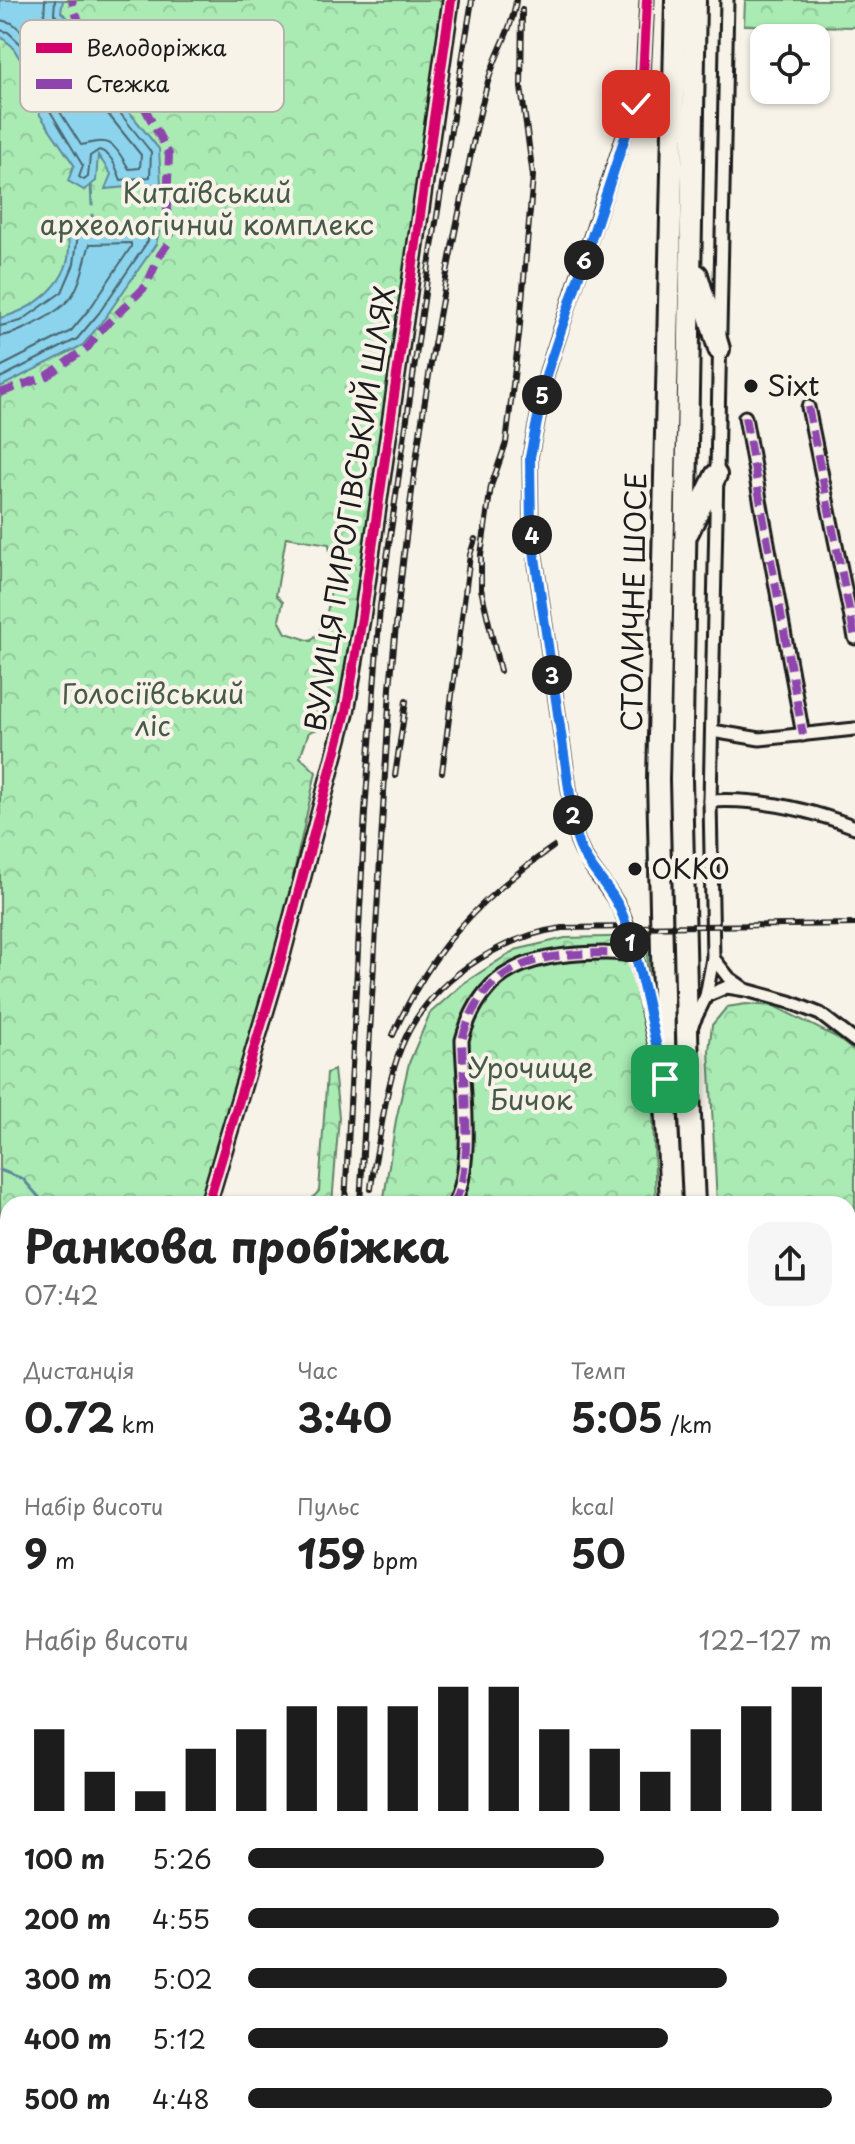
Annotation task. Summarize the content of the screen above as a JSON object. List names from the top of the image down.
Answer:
{
  "streets": {
    "highway": ["СТОЛИЧНЕ ШОСЕ"],
    "street": ["ВУЛИЦЯ ПИРОГІВСЬКИЙ ШЛЯХ"]
  },
  "parks": ["Китаївський археологічний комплекс", "Голосіївський ліс", "Урочище Бичок"],
  "places": ["Sixt", "ОККО"],
  "legend": ["Велодоріжка", "Стежка"],
  "page": {
    "pins": [
      "6",
      "5",
      "4",
      "3",
      "2",
      "1"
    ],
    "heading": ["Ранкова пробіжка", "07:42"],
    "stats": [
      ["Дистанція", "0.72 km"],
      ["Час", "3:40"],
      ["Темп", "5:05 /km"],
      ["Набір висоти", "9 m"],
      ["Пульс", "159 bpm"],
      ["kcal", "50"]
    ],
    "chart": ["Набір висоти", "122–127 m"],
    "list": [
      {
        "name": "100 m",
        "note": "5:26"
      },
      {
        "name": "200 m",
        "note": "4:55"
      },
      {
        "name": "300 m",
        "note": "5:02"
      },
      {
        "name": "400 m",
        "note": "5:12"
      },
      {
        "name": "500 m",
        "note": "4:48"
      }
    ]
  }
}
